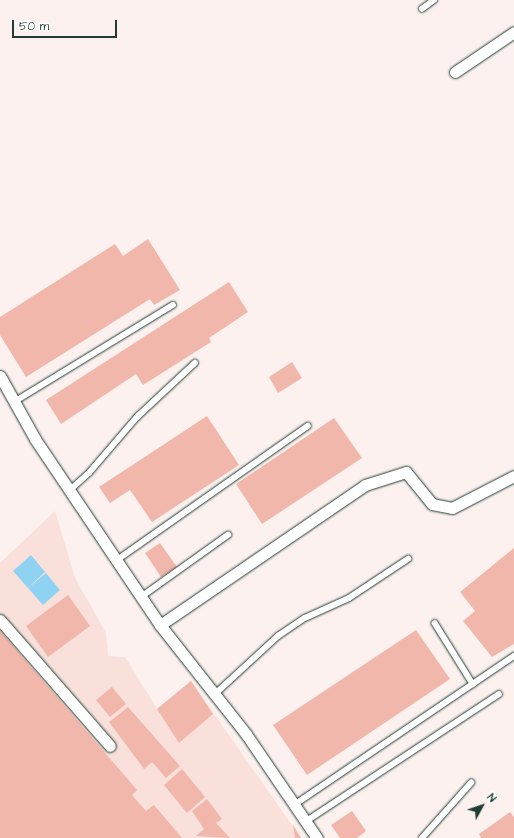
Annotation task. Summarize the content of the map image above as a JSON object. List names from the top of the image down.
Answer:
{
  "scale_bar": "50 m",
  "north": "top right"
}
